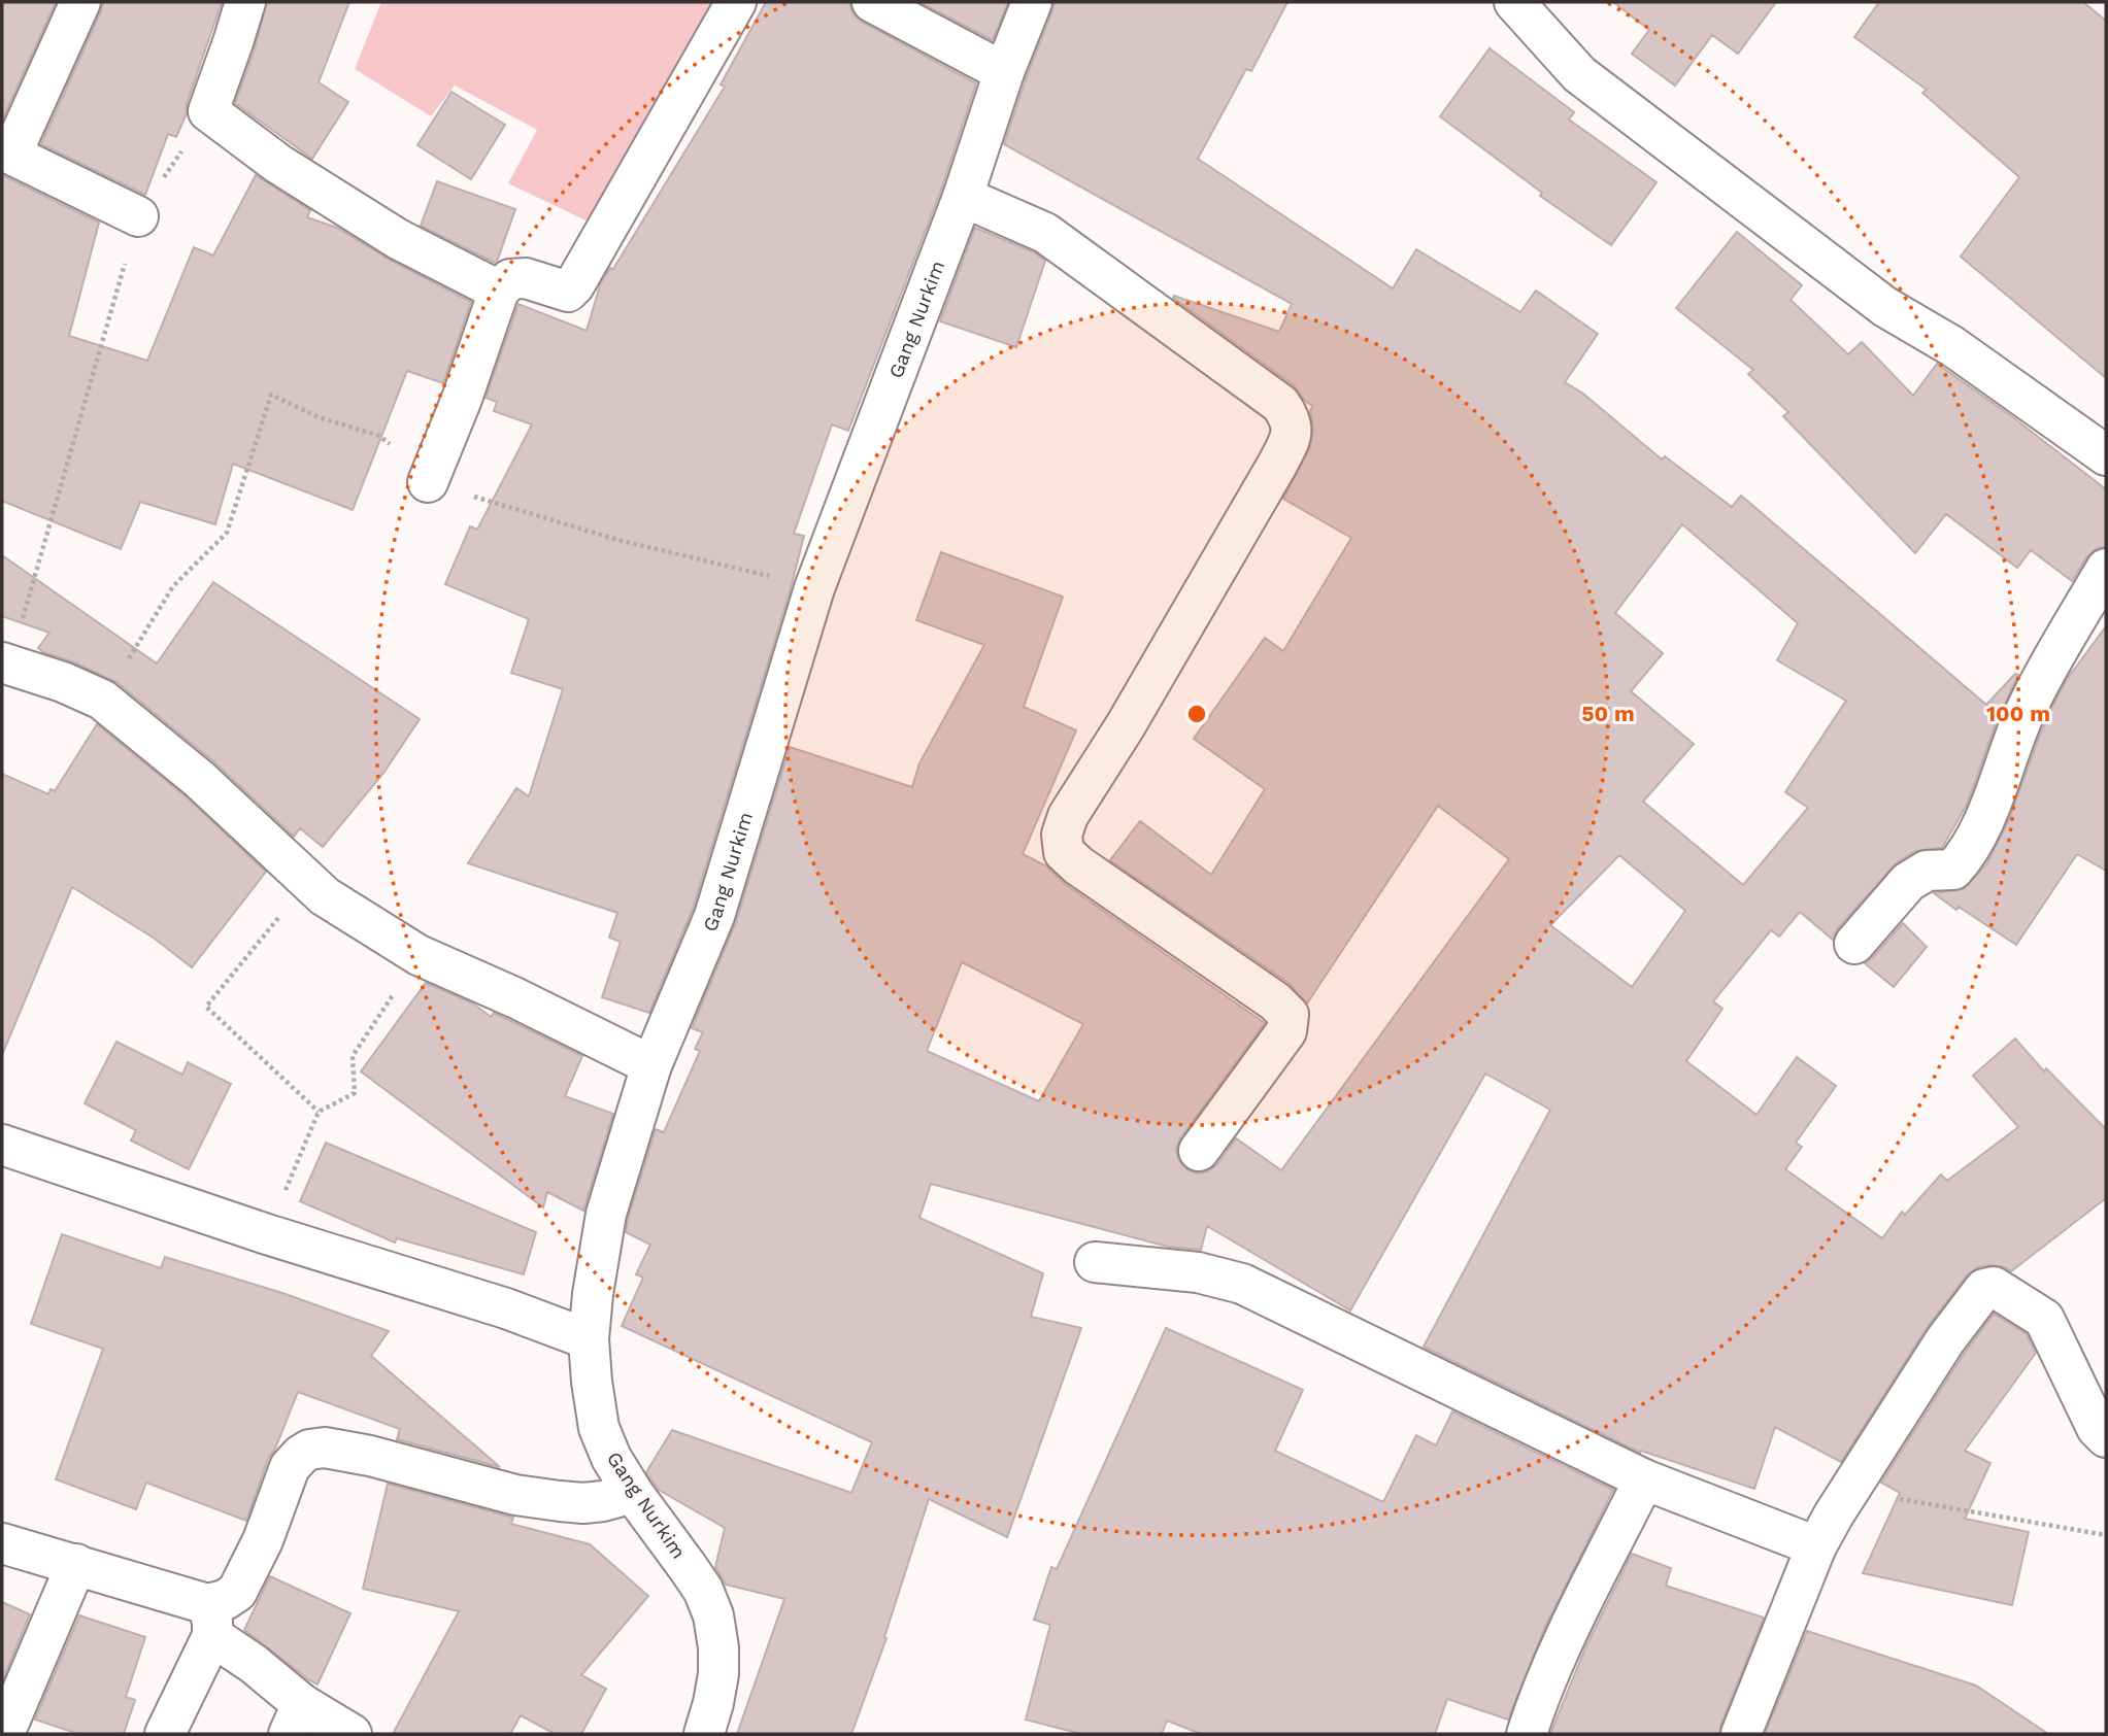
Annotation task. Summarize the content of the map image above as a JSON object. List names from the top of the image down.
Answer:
{
  "streets": {
    "street": ["Gang Nurkim"]
  },
  "rings": ["50 m", "100 m"]
}
